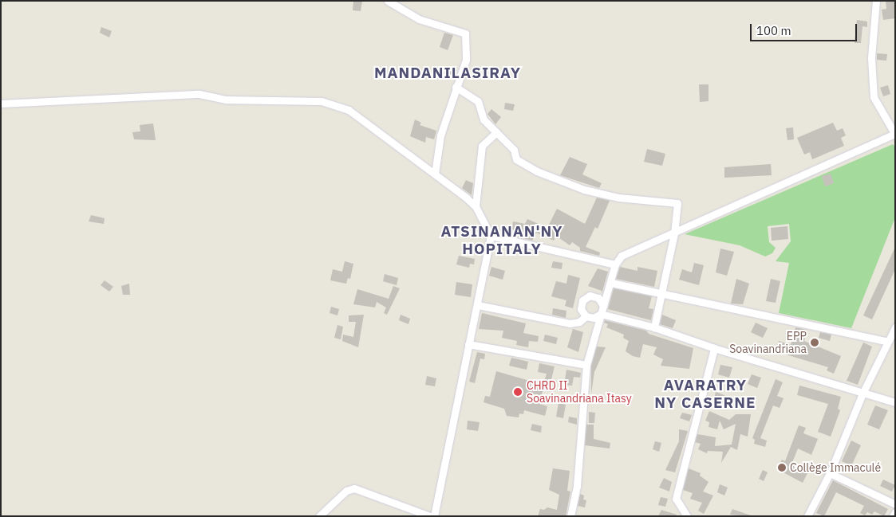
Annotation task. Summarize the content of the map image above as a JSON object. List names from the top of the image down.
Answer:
{
  "districts": ["MANDANILASIRAY", "ATSINANAN'NY HOPITALY", "AVARATRY NY CASERNE"],
  "places": ["EPP Soavinandriana", "CHRD II Soavinandriana Itasy", "Collège Immaculé"],
  "scale_bar": "100 m"
}
